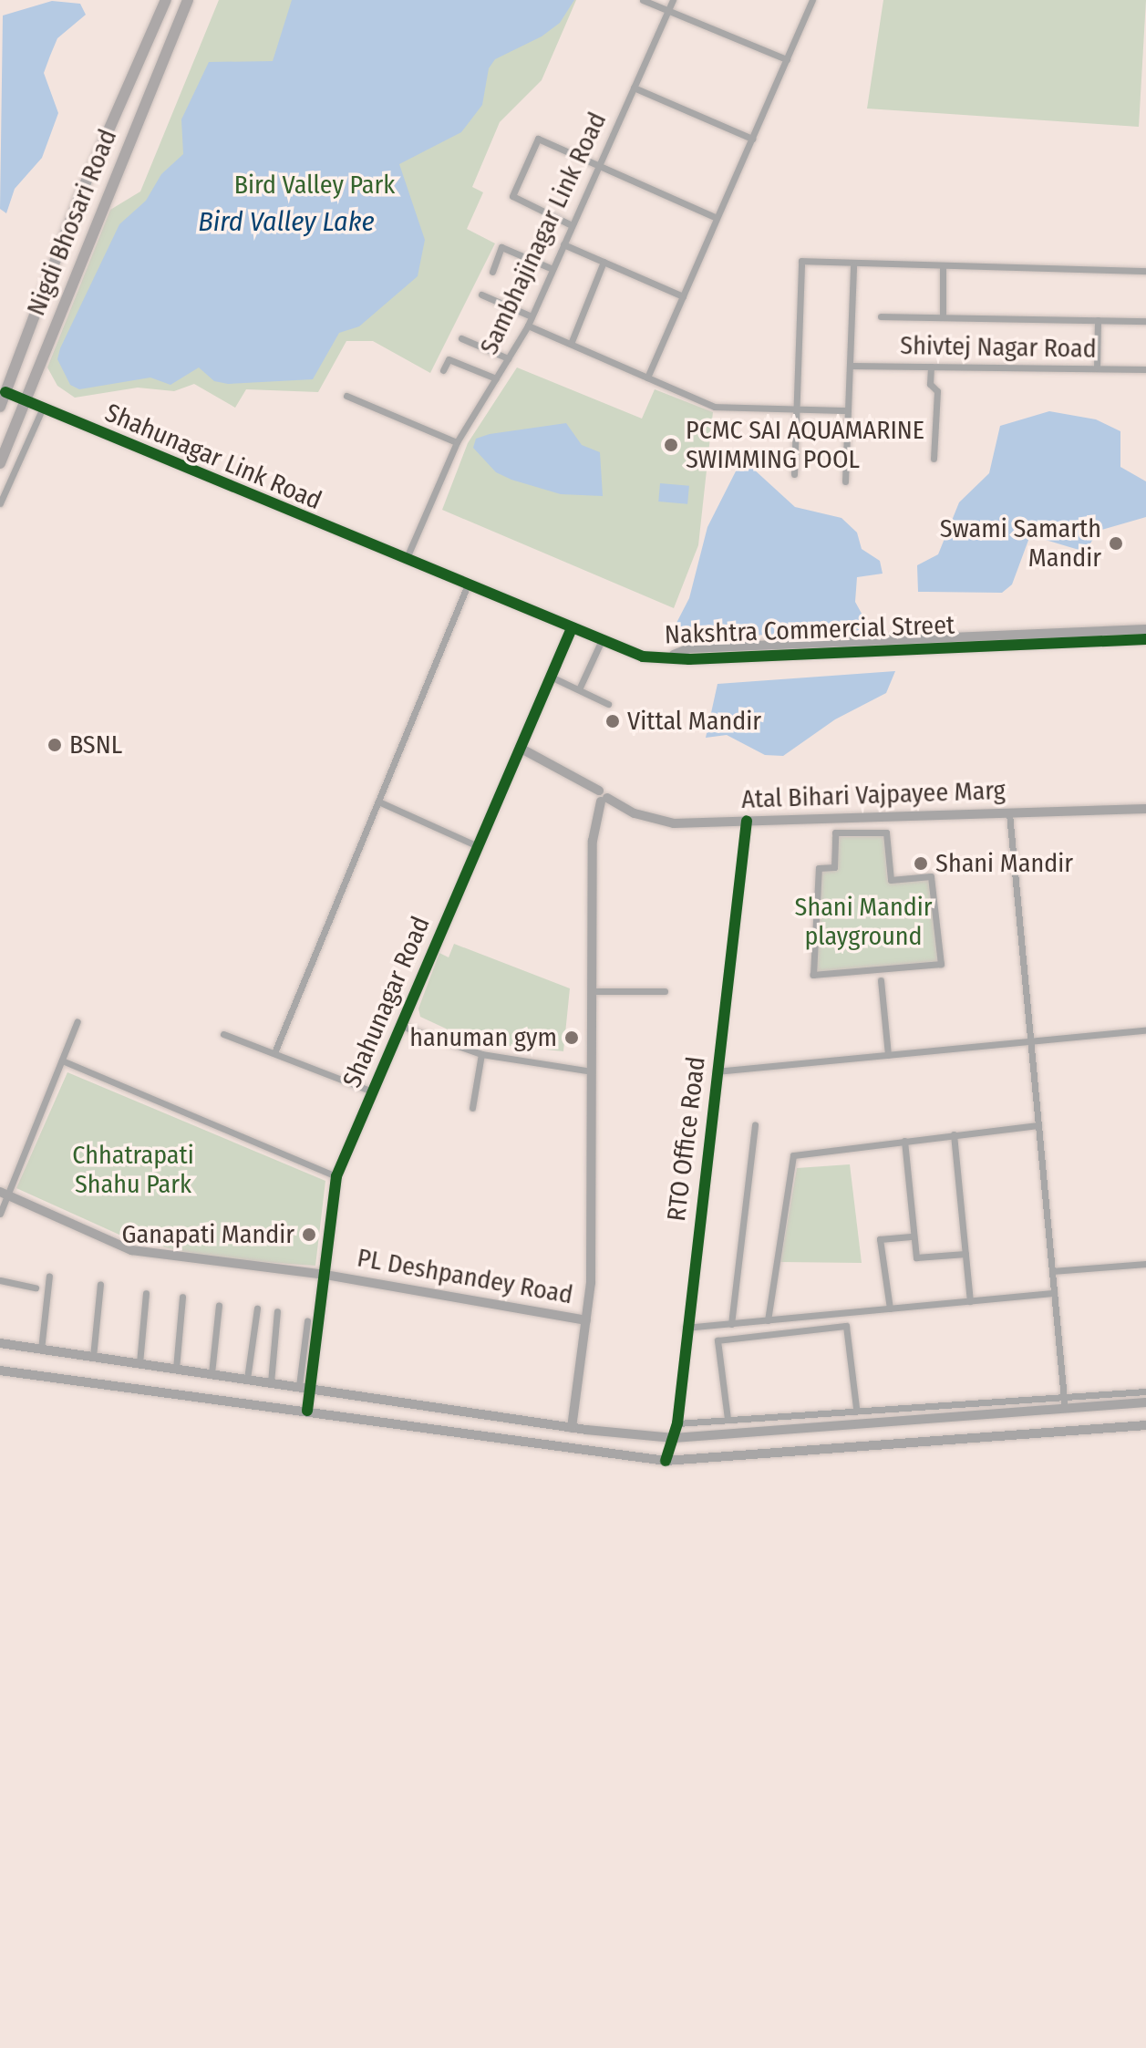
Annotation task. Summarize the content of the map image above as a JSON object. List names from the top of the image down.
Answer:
{
  "streets": {
    "main road": ["Nigdi Bhosari Road"],
    "street": [
      "Sambhajinagar Link Road",
      "Shivtej Nagar Road",
      "Shahunagar Link Road",
      "Nakshtra Commercial Street",
      "Atal Bihari Vajpayee Marg",
      "Shahunagar Road",
      "RTO Office Road",
      "PL Deshpandey Road"
    ]
  },
  "crossings": [
    ["Nigdi Bhosari Road", "Shahunagar Link Road"],
    ["Sambhajinagar Link Road", "Shahunagar Link Road"],
    ["Sambhajinagar Link Road", "Nakshtra Commercial Street"],
    ["Shahunagar Link Road", "Nakshtra Commercial Street"],
    ["Nakshtra Commercial Street", "Shahunagar Road"],
    ["Atal Bihari Vajpayee Marg", "Shahunagar Road"],
    ["Atal Bihari Vajpayee Marg", "RTO Office Road"],
    ["Shahunagar Road", "PL Deshpandey Road"]
  ],
  "water": ["Bird Valley Lake"],
  "parks": ["Bird Valley Park", "Shani Mandir playground", "Chhatrapati Shahu Park"],
  "places": [
    "PCMC SAI AQUAMARINE SWIMMING POOL",
    "Swami Samarth Mandir",
    "Vittal Mandir",
    "BSNL",
    "Shani Mandir",
    "hanuman gym",
    "Ganapati Mandir"
  ]
}
